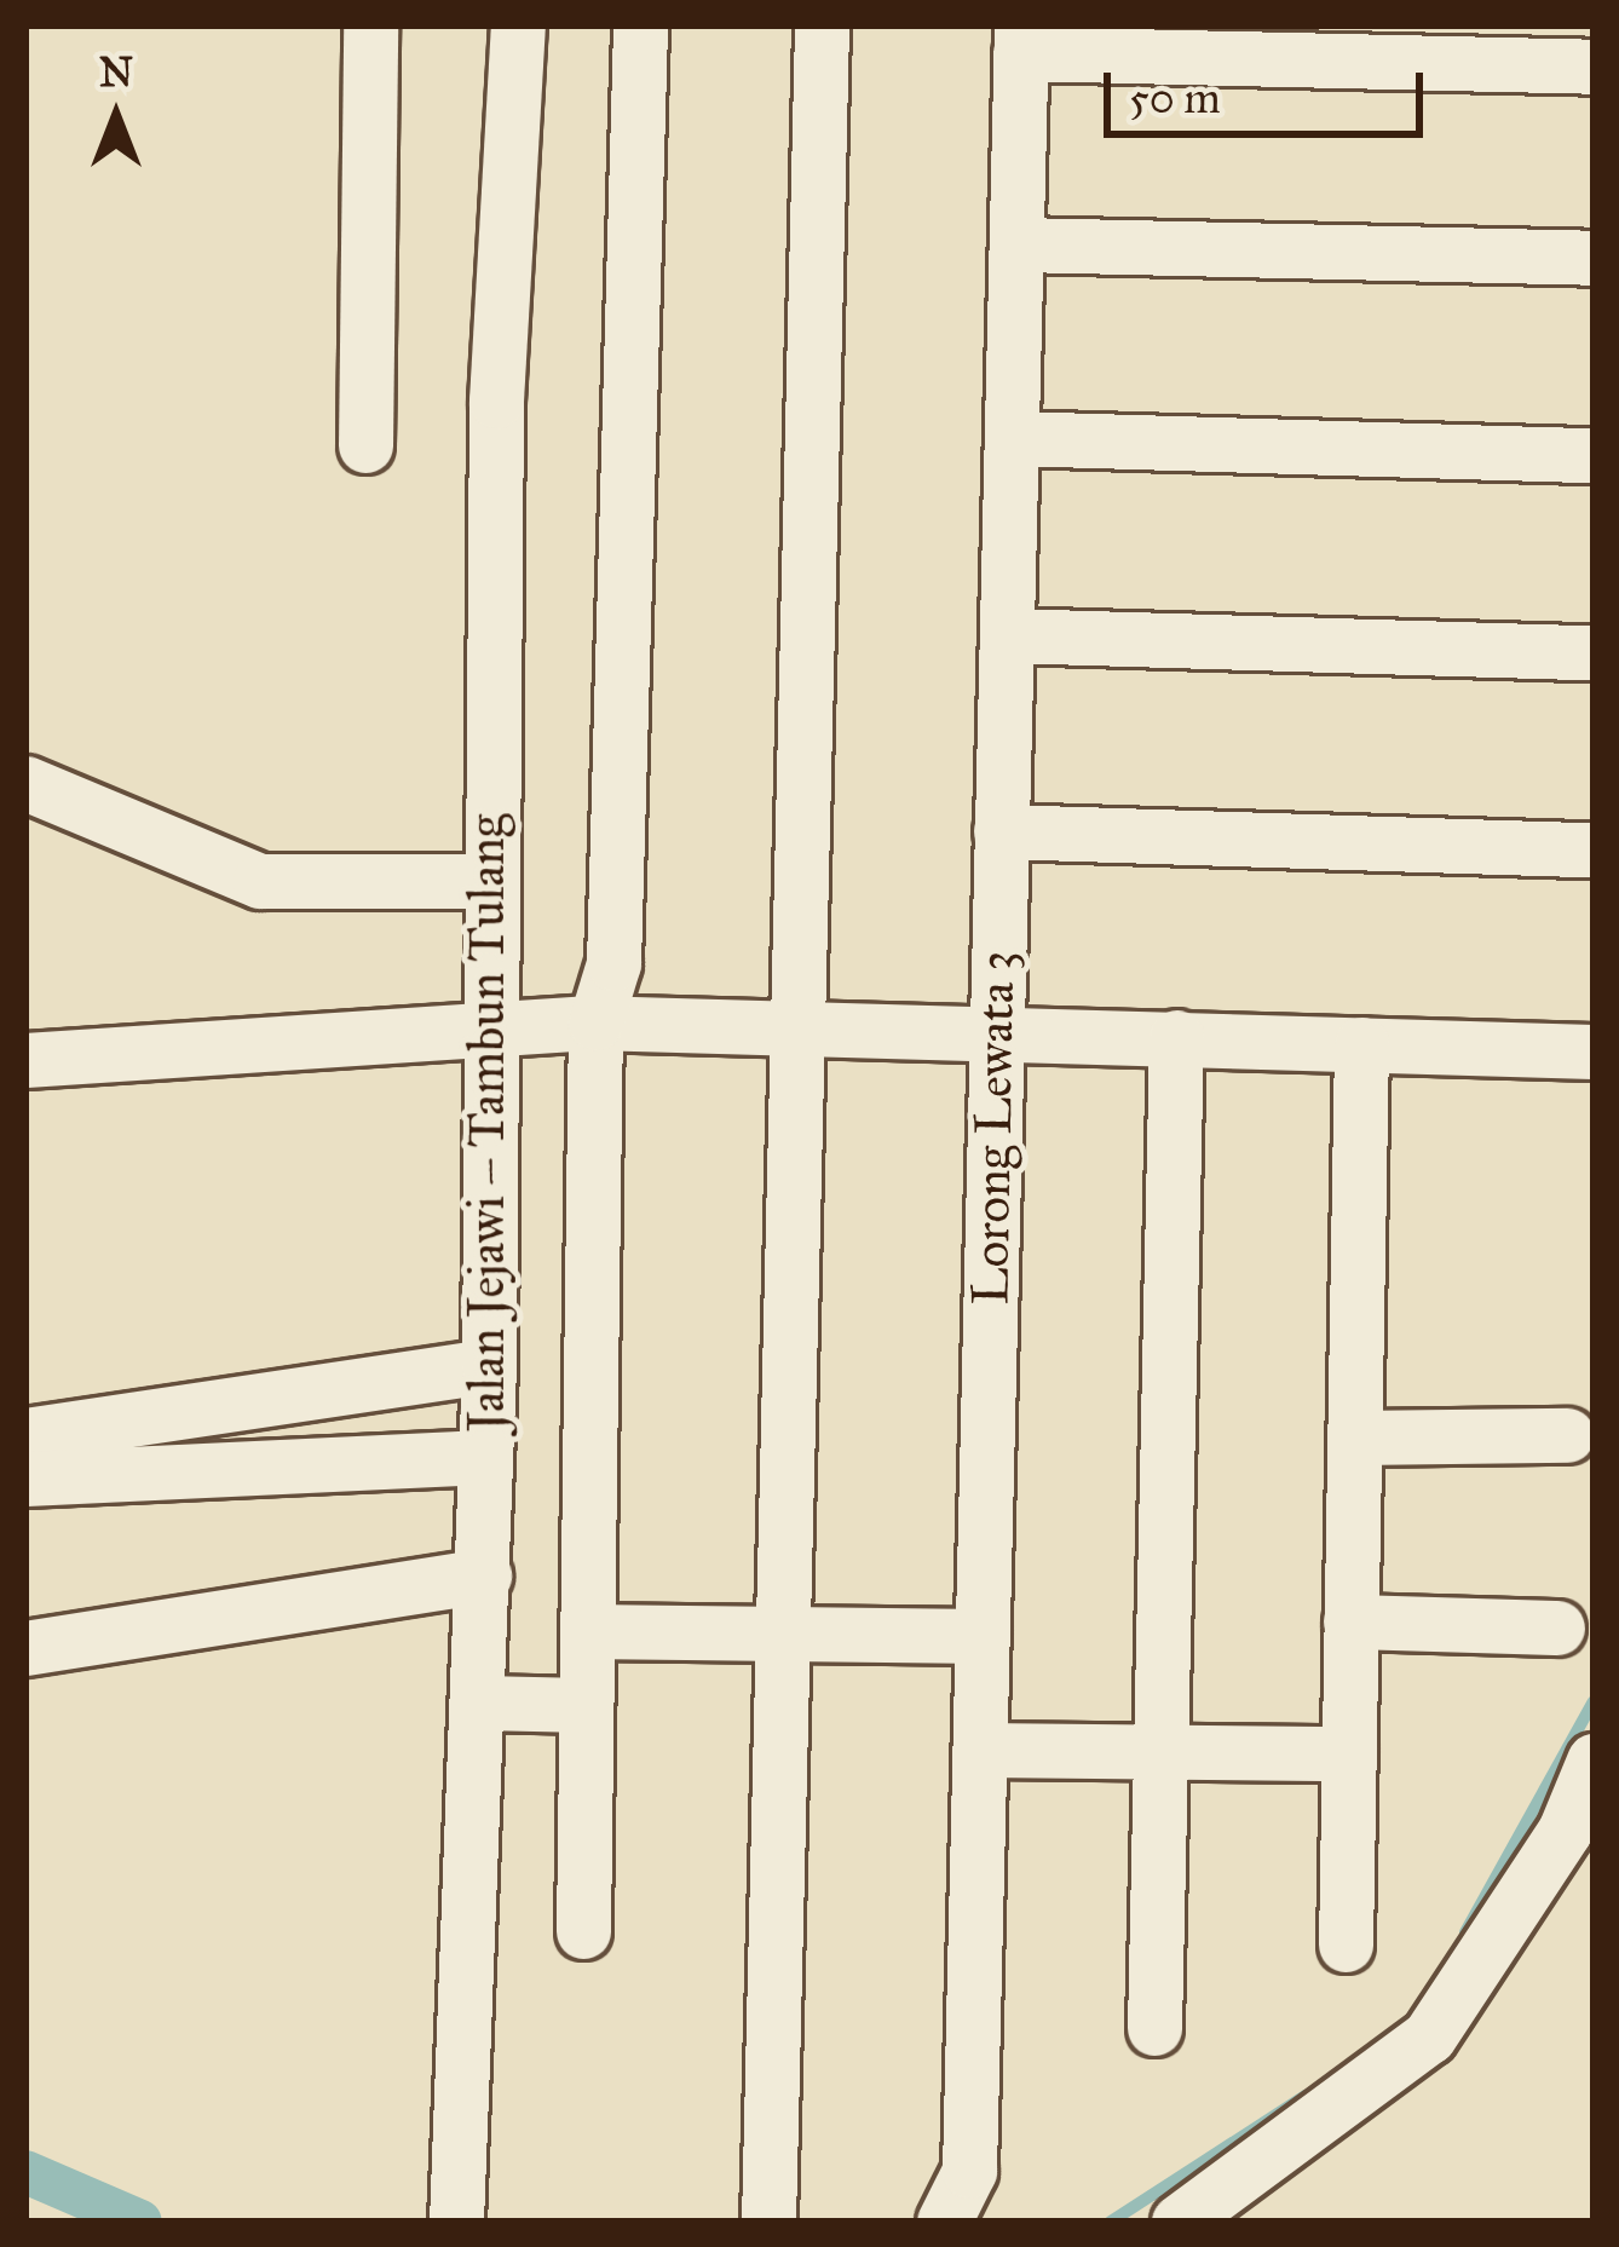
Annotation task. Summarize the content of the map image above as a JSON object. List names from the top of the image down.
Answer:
{
  "streets": {
    "street": ["Jalan Jejawi – Tambun Tulang", "Lorong Lewata 3"]
  },
  "scale_bar": "50 m",
  "north": "top"
}
